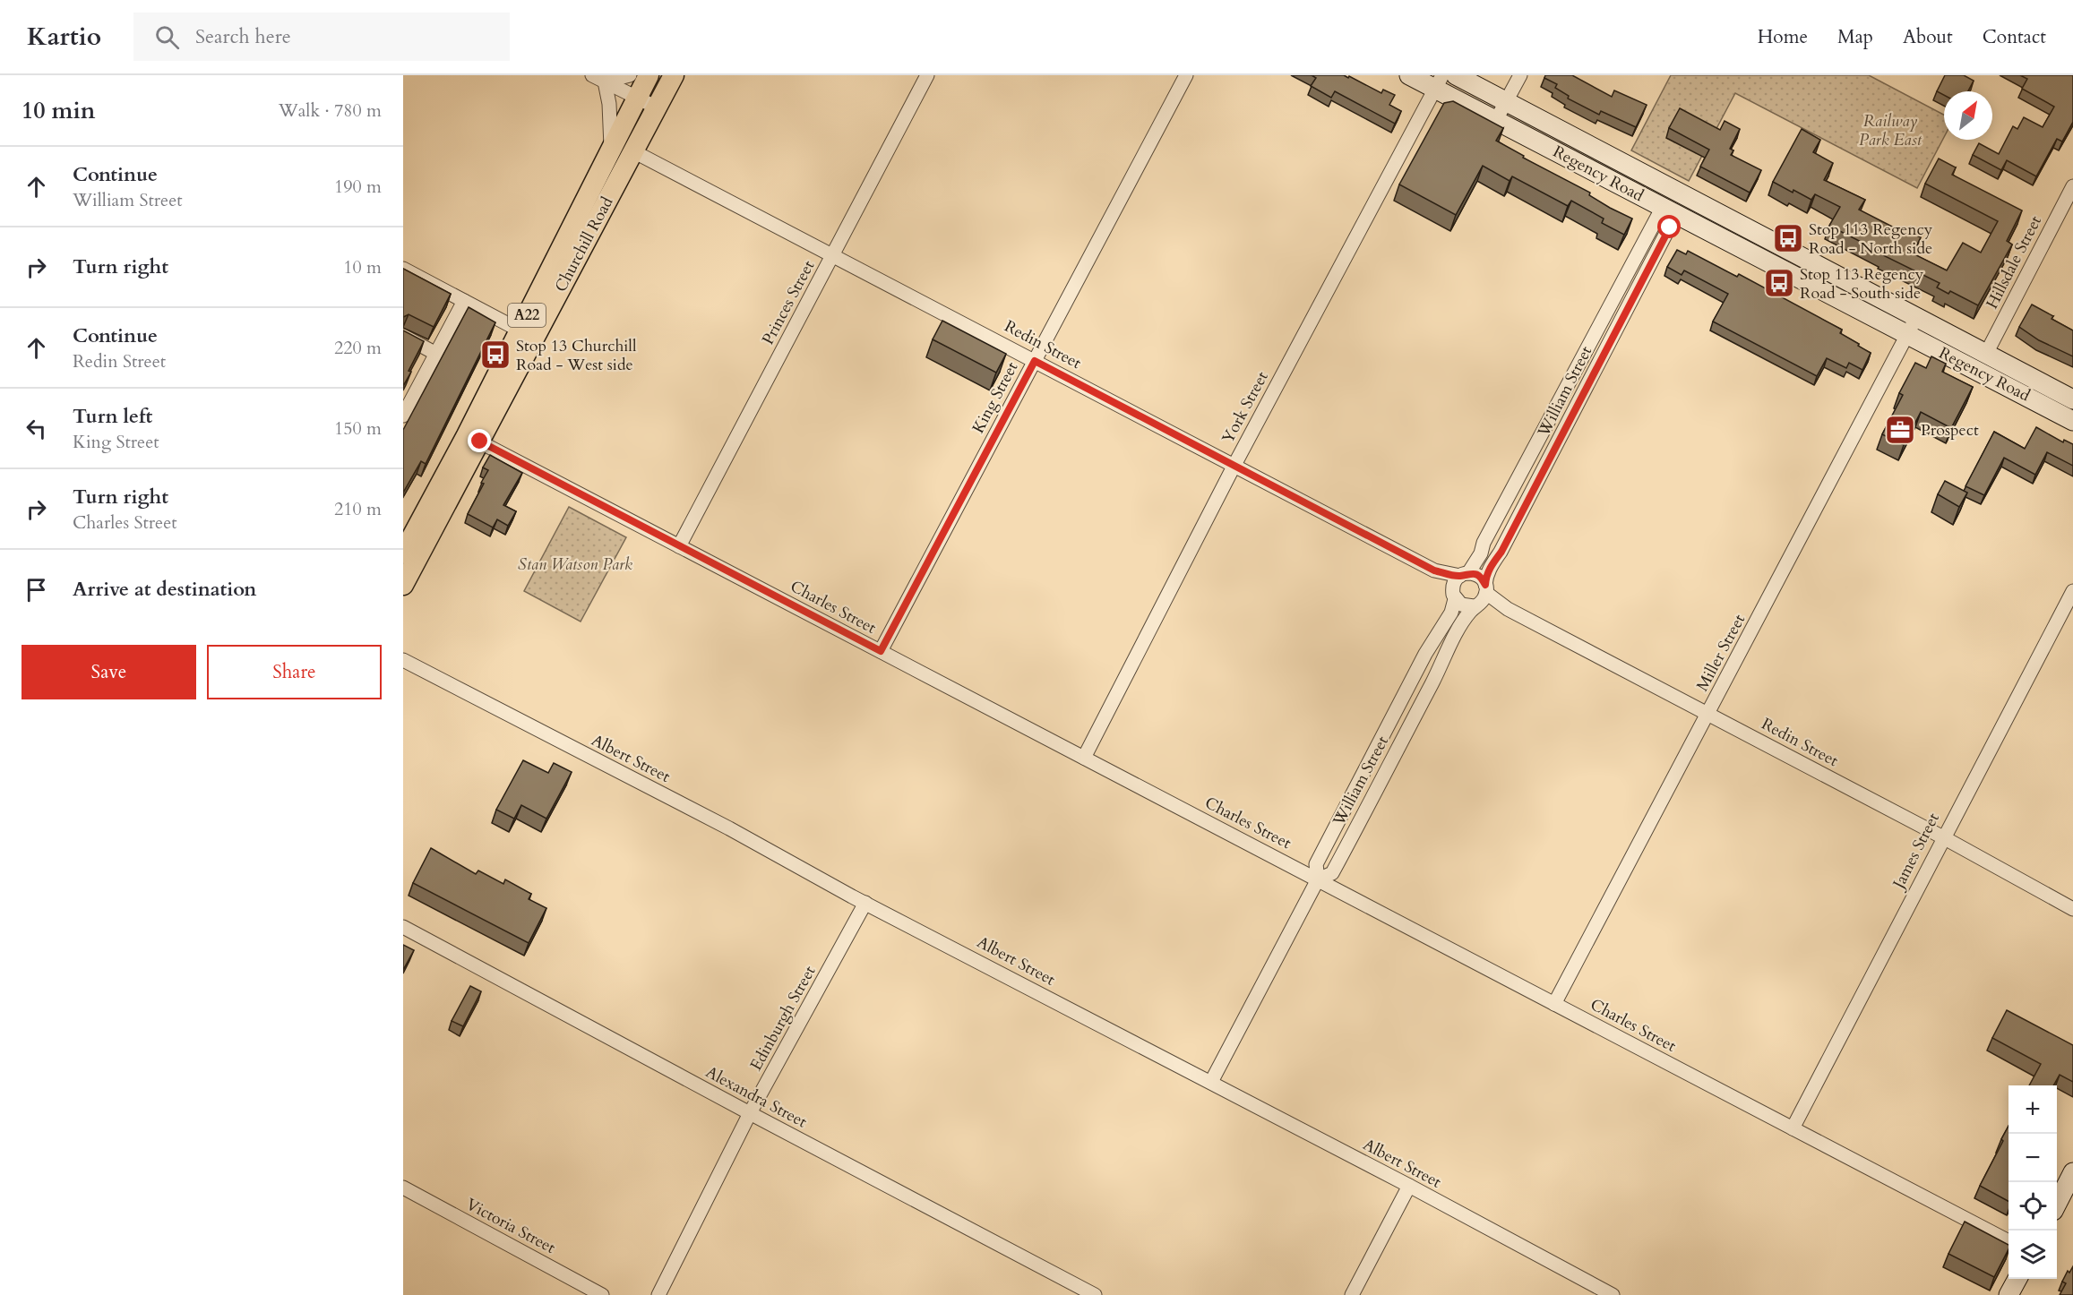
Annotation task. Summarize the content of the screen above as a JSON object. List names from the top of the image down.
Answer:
{
  "streets": {
    "main road": ["Regency Road", "Churchill Road", "A22"],
    "street": [
      "Hillsdale Street",
      "Princes Street",
      "Redin Street",
      "William Street",
      "King Street",
      "York Street",
      "Charles Street",
      "Miller Street",
      "Albert Street",
      "James Street",
      "Edinburgh Street",
      "Alexandra Street",
      "Victoria Street"
    ]
  },
  "crossings": [
    ["Regency Road", "Hillsdale Street"],
    ["Regency Road", "William Street"],
    ["Regency Road", "York Street"],
    ["Regency Road", "Miller Street"],
    ["Churchill Road", "Redin Street"],
    ["Churchill Road", "Charles Street"],
    ["Princes Street", "Redin Street"],
    ["Princes Street", "Charles Street"],
    ["Redin Street", "William Street"],
    ["Redin Street", "King Street"],
    ["Redin Street", "York Street"],
    ["Redin Street", "Miller Street"],
    ["Redin Street", "James Street"],
    ["William Street", "Charles Street"],
    ["William Street", "Albert Street"],
    ["King Street", "Charles Street"],
    ["York Street", "Charles Street"],
    ["Charles Street", "Miller Street"],
    ["Charles Street", "James Street"],
    ["Albert Street", "Edinburgh Street"],
    ["Edinburgh Street", "Alexandra Street"]
  ],
  "parks": ["Railway Park East", "Stan Watson Park"],
  "places": {
    "bus stop": ["Stop 113 Regency Road - North side", "Stop 113 Regency Road - South side", "Stop 13 Churchill Road - West side"],
    "office": ["Prospect"]
  },
  "north": "top right",
  "page": {
    "header": "Kartio",
    "search": "Search here",
    "nav": [
      "Home",
      "Map",
      "About",
      "Contact"
    ],
    "heading": ["10 min", "Walk · 780 m"],
    "list": [
      ["Continue", "William Street", "190 m"],
      ["Turn right", "10 m"],
      ["Continue", "Redin Street", "220 m"],
      ["Turn left", "King Street", "150 m"],
      ["Turn right", "Charles Street", "210 m"],
      "Arrive at destination"
    ],
    "buttons": ["Save", "Share"],
    "map_buttons": ["+", "−"]
  }
}
